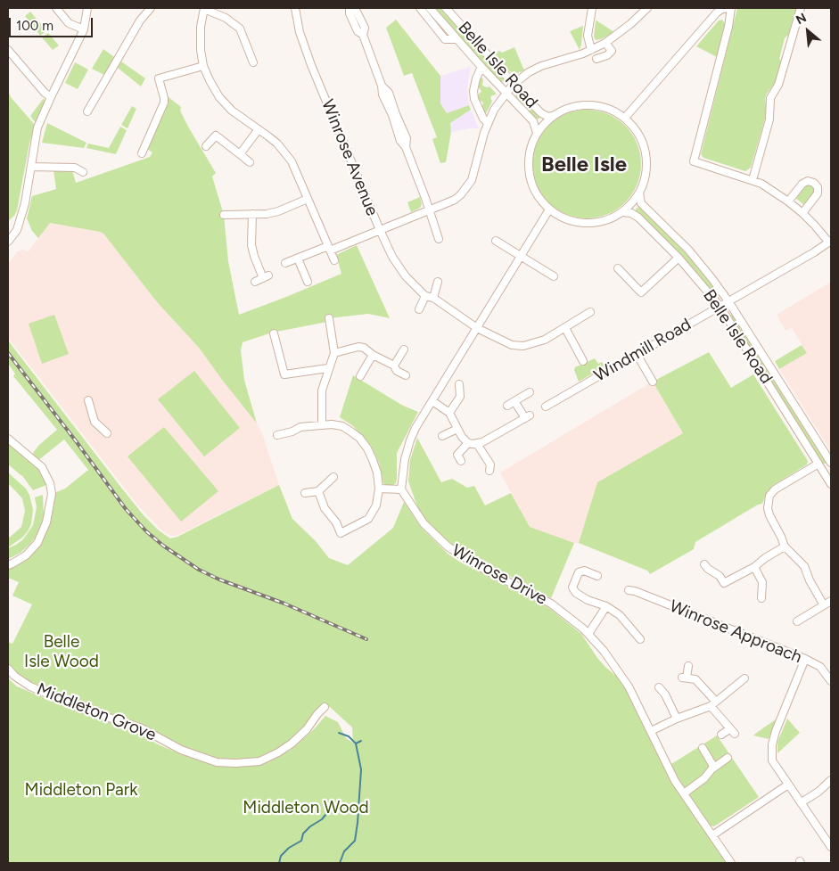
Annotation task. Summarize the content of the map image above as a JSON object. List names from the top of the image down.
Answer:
{
  "streets": {
    "street": [
      "Belle Isle Road",
      "Winrose Avenue",
      "Windmill Road",
      "Winrose Drive",
      "Winrose Approach",
      "Middleton Grove"
    ]
  },
  "crossings": [
    ["Belle Isle Road", "Windmill Road"]
  ],
  "districts": ["Belle Isle"],
  "parks": ["Belle Isle Wood", "Middleton Park", "Middleton Wood"],
  "scale_bar": "100 m",
  "north": "top left"
}
